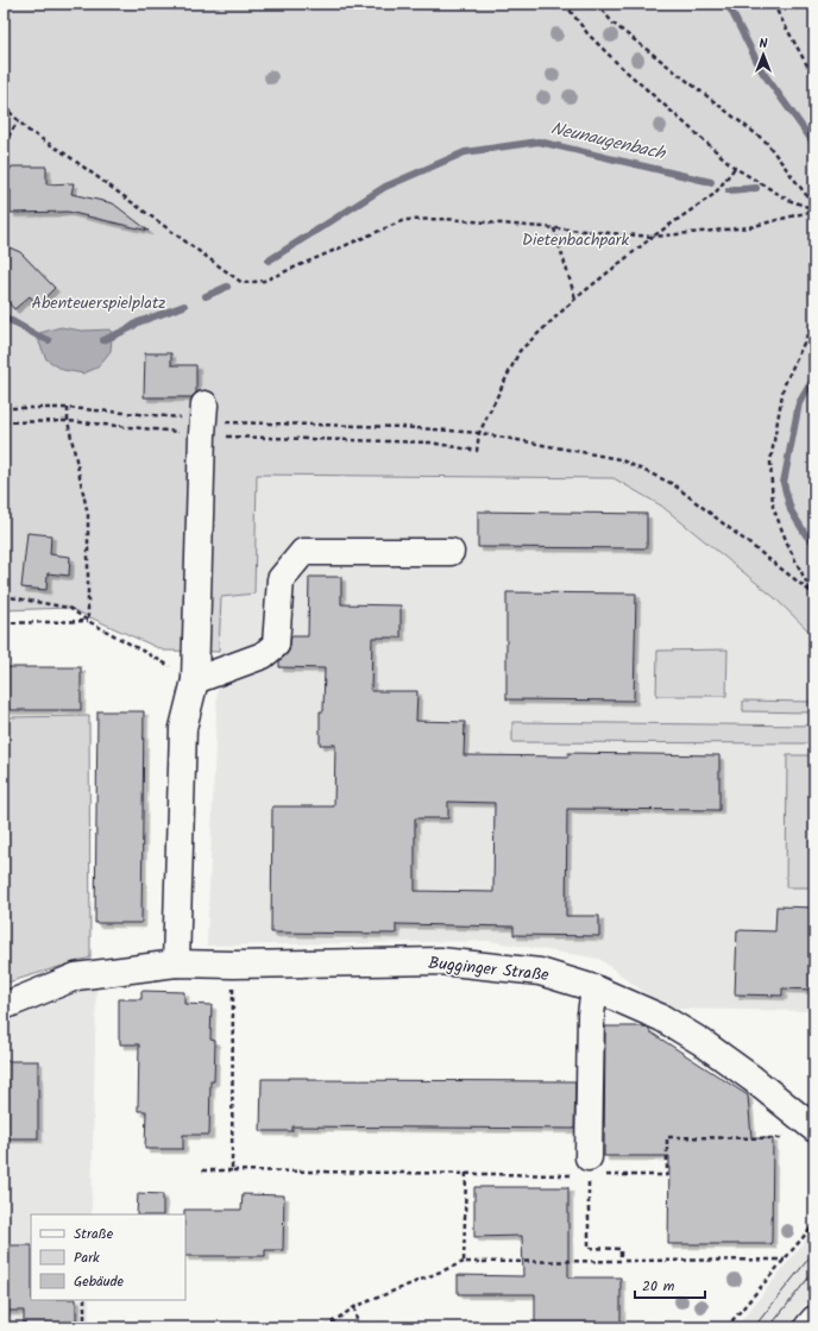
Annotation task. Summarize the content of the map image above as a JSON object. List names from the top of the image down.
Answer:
{
  "streets": {
    "street": ["Bugginger Straße"]
  },
  "water": ["Neunaugenbach"],
  "parks": ["Dietenbachpark", "Abenteuerspielplatz"],
  "legend": ["Straße", "Park", "Gebäude"],
  "scale_bar": "20 m",
  "north": "top"
}
